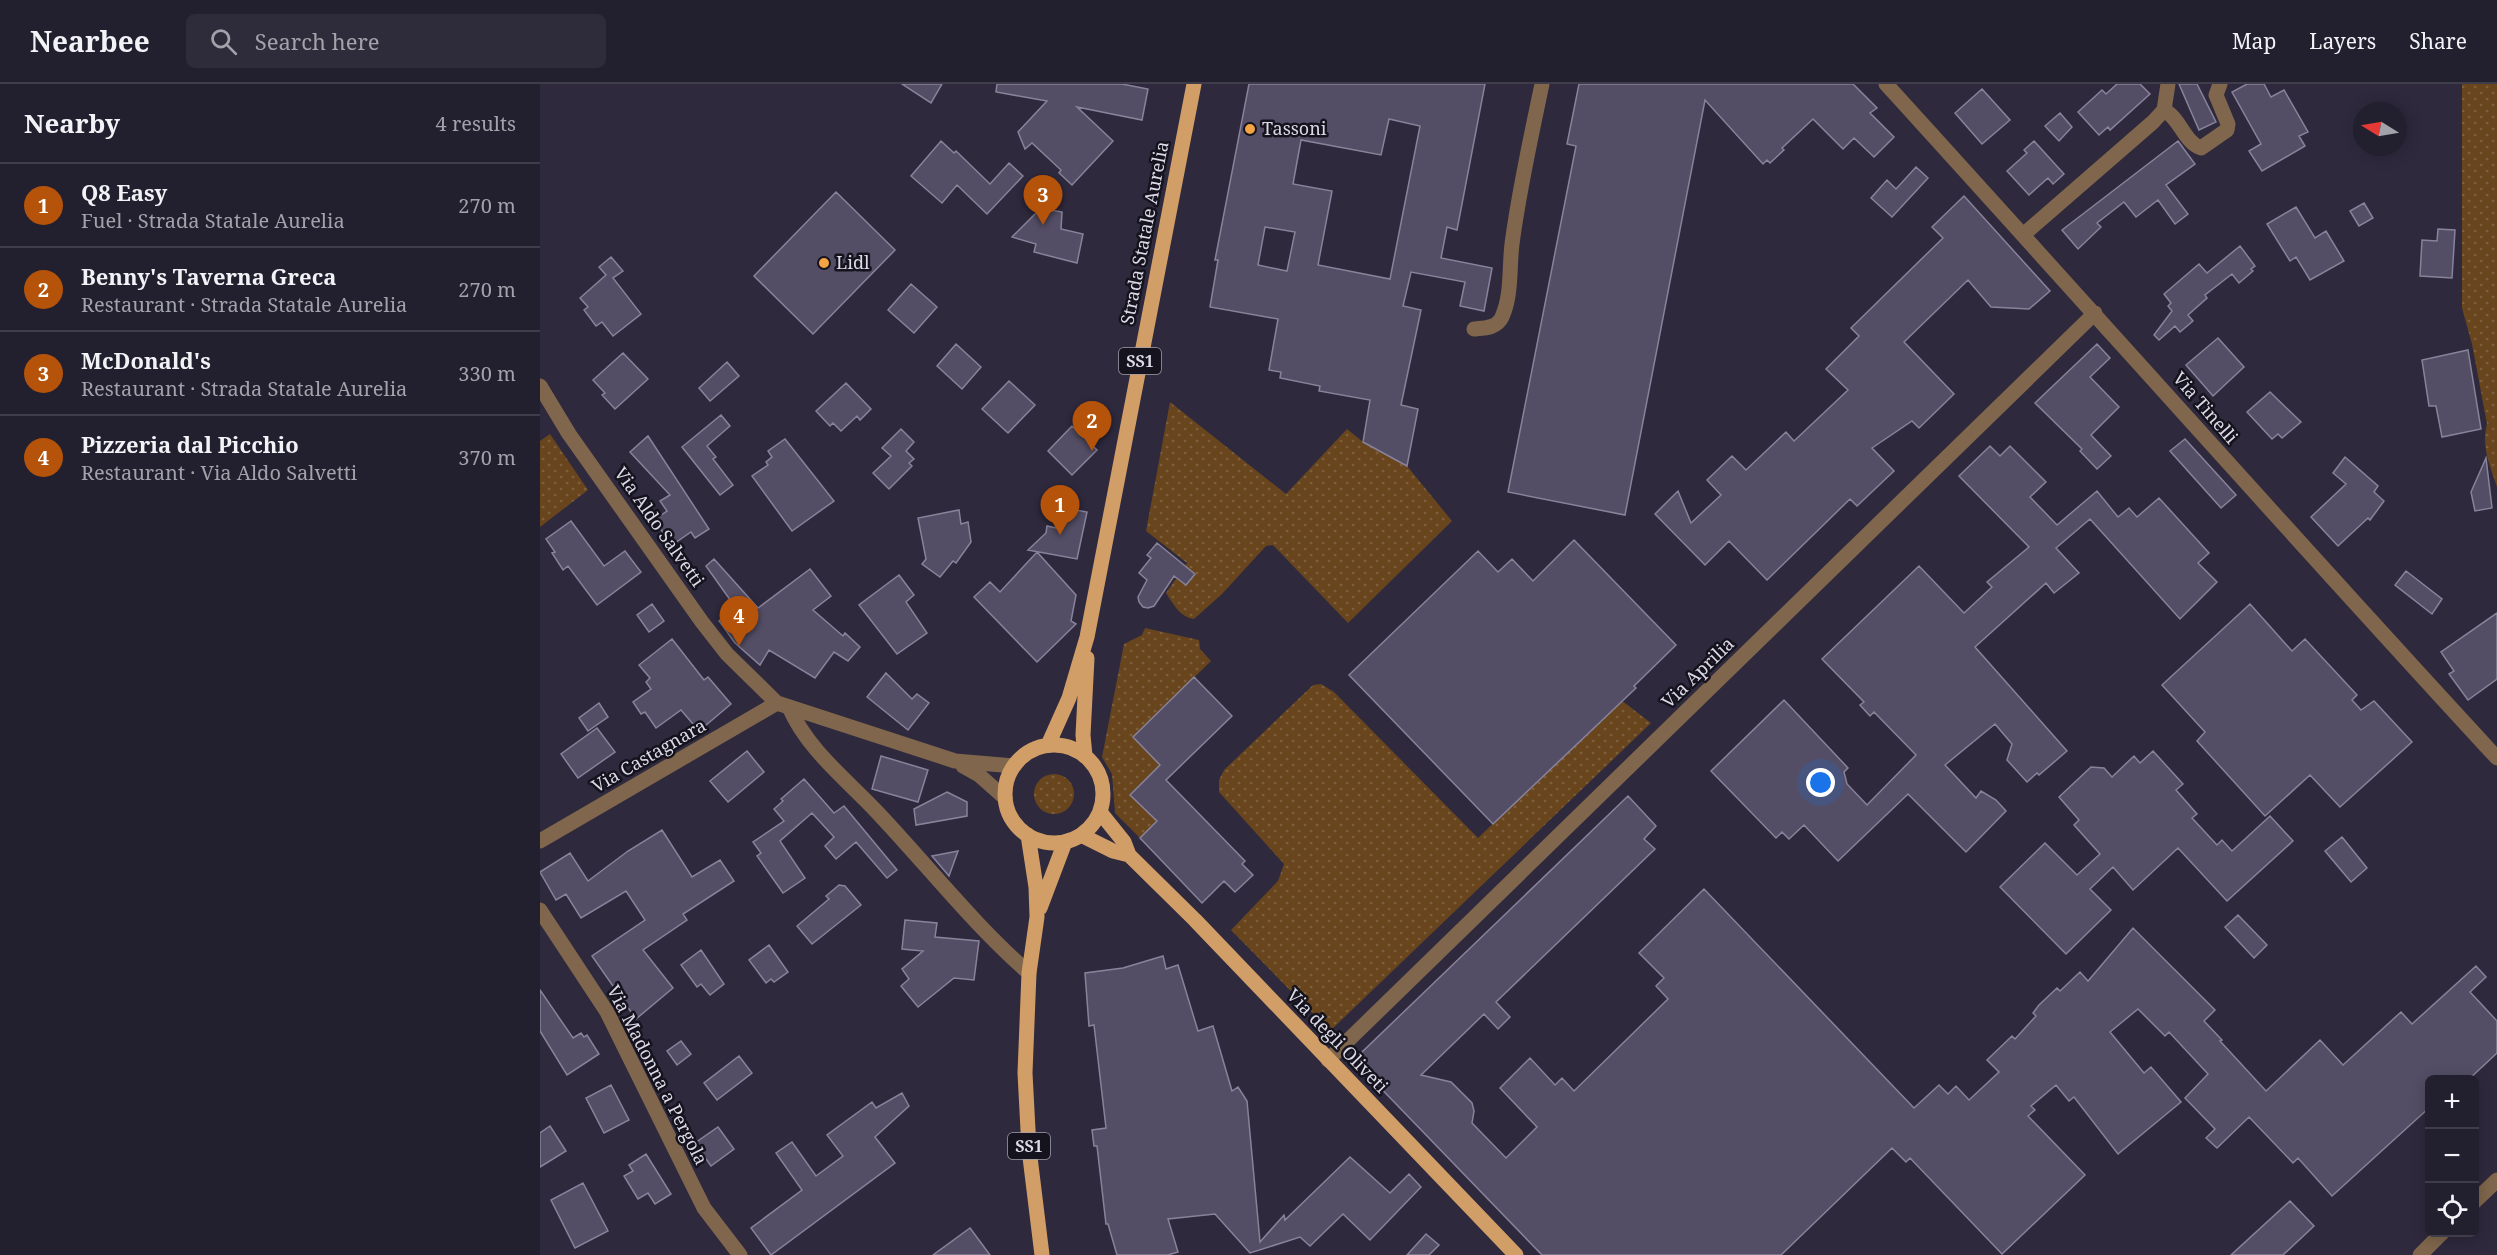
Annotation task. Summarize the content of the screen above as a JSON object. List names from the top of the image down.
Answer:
{
  "streets": {
    "main road": ["Strada Statale Aurelia", "SS1", "Via degli Oliveti"],
    "street": [
      "Via Tinelli",
      "Via Aldo Salvetti",
      "Via Aprilia",
      "Via Castagnara",
      "Via Madonna a Pergola"
    ]
  },
  "crossings": [
    ["Strada Statale Aurelia", "SS1"],
    ["Strada Statale Aurelia", "Via Aldo Salvetti"],
    ["Strada Statale Aurelia", "Via degli Oliveti"],
    ["SS1", "Via Aldo Salvetti"],
    ["SS1", "Via degli Oliveti"],
    ["Via Tinelli", "Via Aprilia"],
    ["Via Aldo Salvetti", "Via Castagnara"],
    ["Via Aldo Salvetti", "Via degli Oliveti"],
    ["Via Aprilia", "Via degli Oliveti"]
  ],
  "places": ["Tassoni", "Lidl"],
  "north": "left",
  "page": {
    "header": "Nearbee",
    "search": "Search here",
    "nav": ["Map", "Layers", "Share"],
    "heading": ["Nearby", "4 results"],
    "list": [
      {
        "mark": "1",
        "name": "Q8 Easy",
        "note": "Fuel · Strada Statale Aurelia",
        "value": "270 m"
      },
      {
        "mark": "2",
        "name": "Benny's Taverna Greca",
        "note": "Restaurant · Strada Statale Aurelia",
        "value": "270 m"
      },
      {
        "mark": "3",
        "name": "McDonald's",
        "note": "Restaurant · Strada Statale Aurelia",
        "value": "330 m"
      },
      {
        "mark": "4",
        "name": "Pizzeria dal Picchio",
        "note": "Restaurant · Via Aldo Salvetti",
        "value": "370 m"
      }
    ],
    "pins": [
      "3",
      "2",
      "1",
      "4"
    ],
    "map_buttons": ["+", "−"]
  }
}
